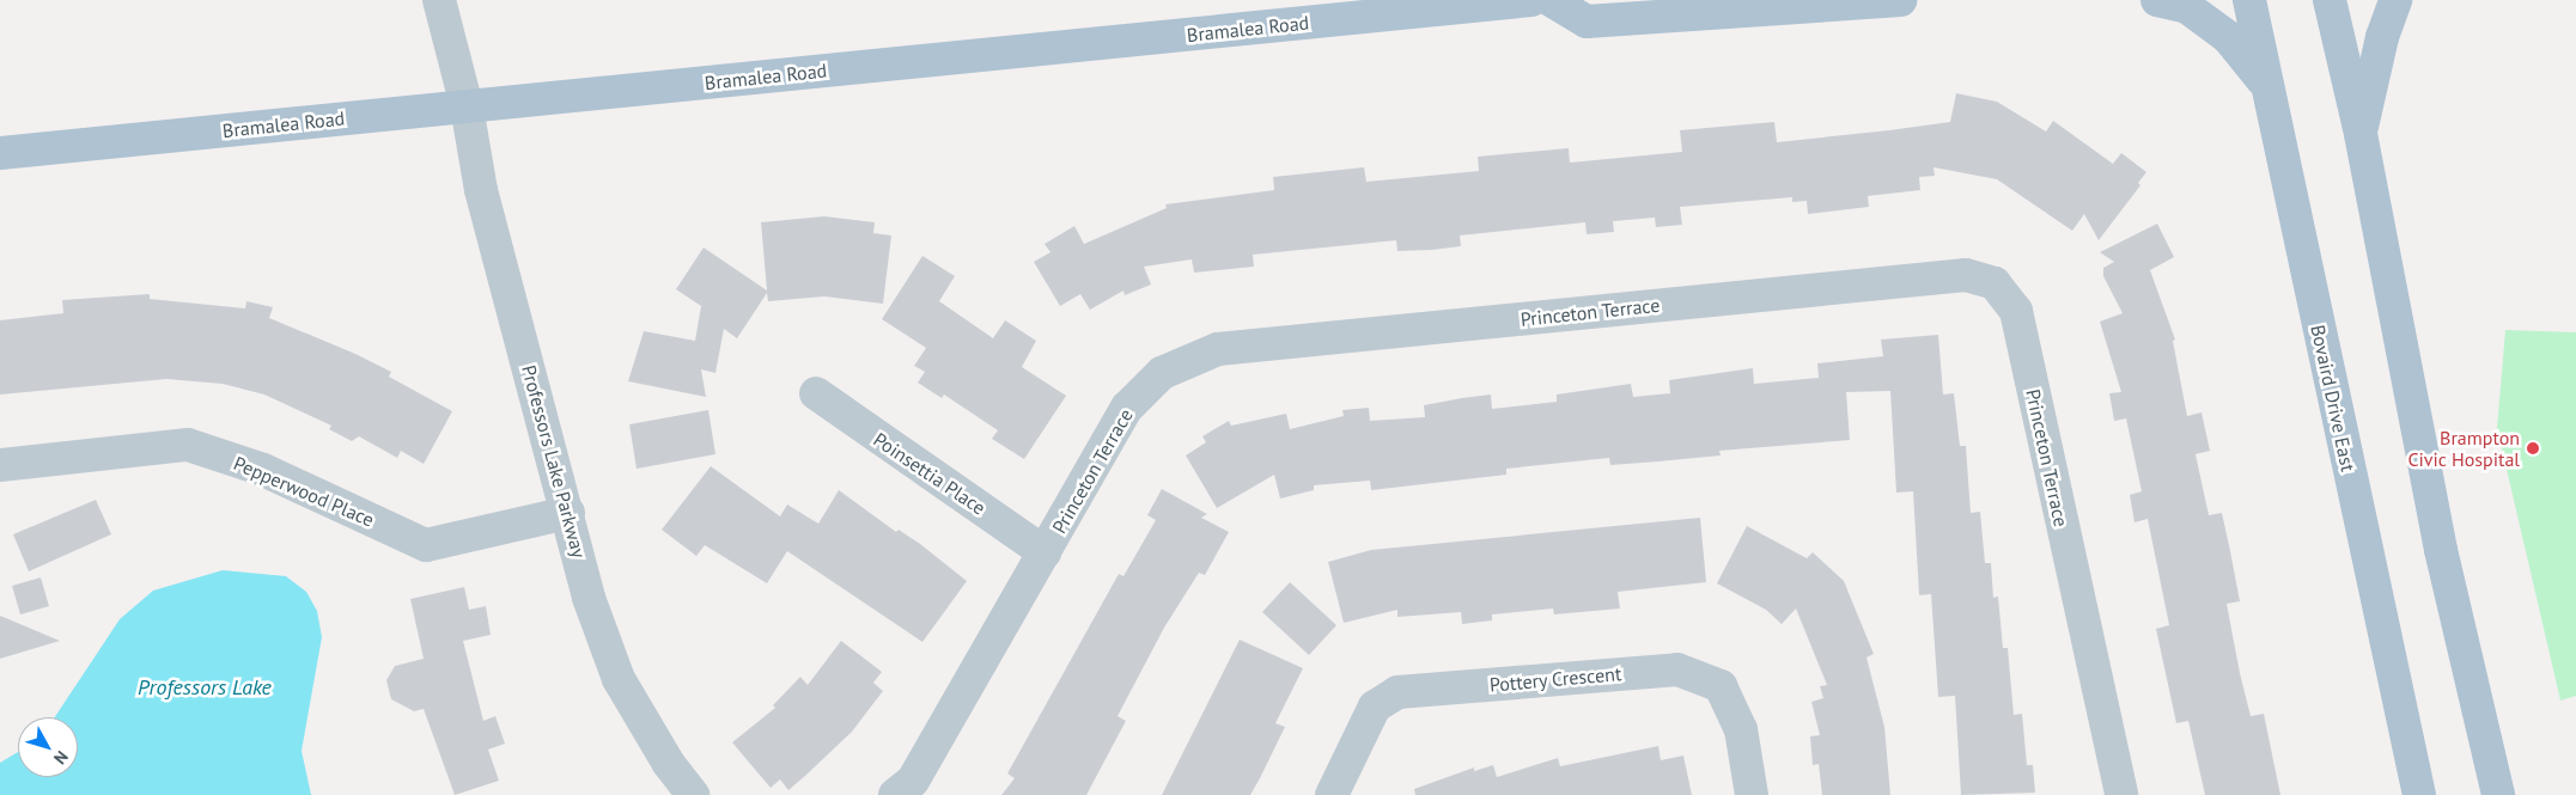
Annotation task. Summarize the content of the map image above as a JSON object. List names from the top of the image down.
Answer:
{
  "streets": {
    "main road": ["Bramalea Road", "Bovaird Drive East"],
    "street": [
      "Princeton Terrace",
      "Professors Lake Parkway",
      "Poinsettia Place",
      "Pepperwood Place",
      "Pottery Crescent"
    ]
  },
  "crossings": [
    ["Bramalea Road", "Professors Lake Parkway"],
    ["Princeton Terrace", "Poinsettia Place"],
    ["Professors Lake Parkway", "Pepperwood Place"]
  ],
  "water": ["Professors Lake"],
  "places": ["Brampton Civic Hospital"],
  "north": "bottom right"
}
